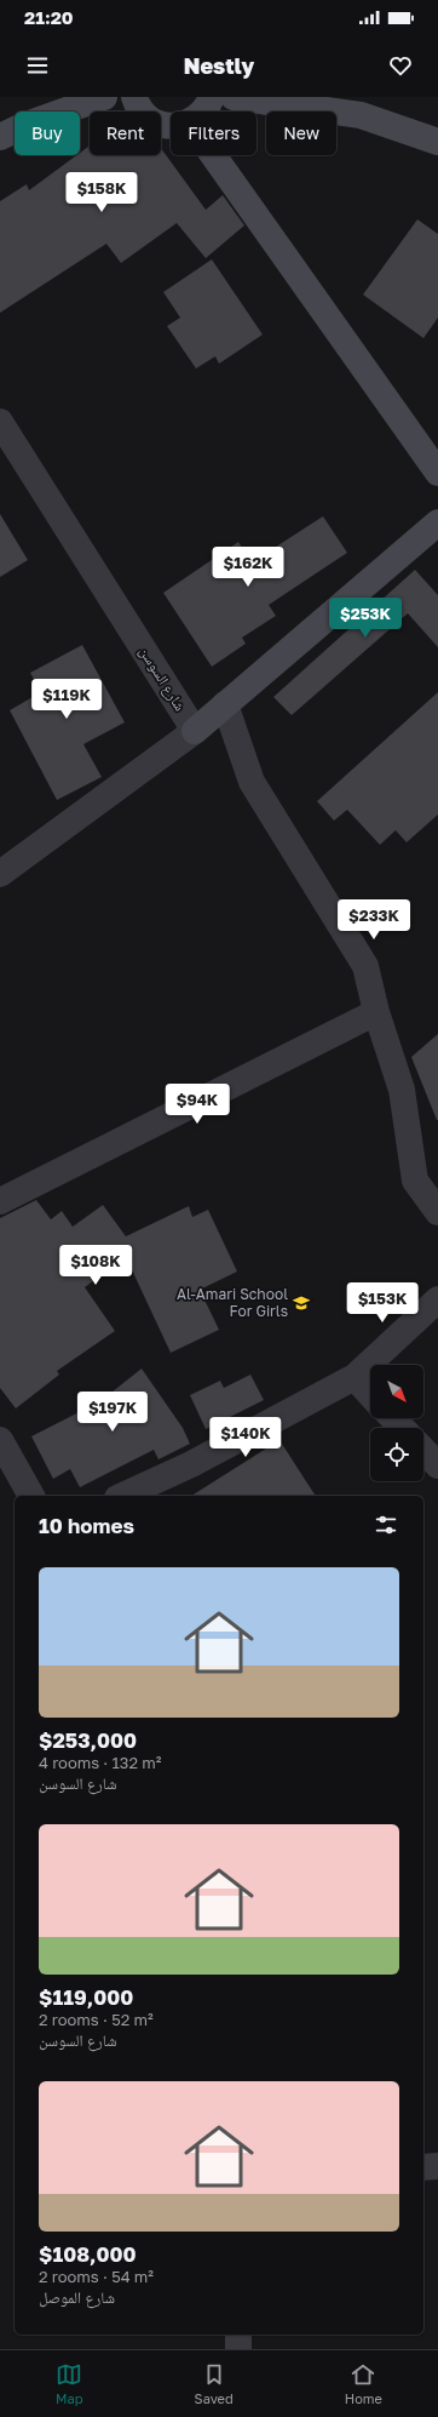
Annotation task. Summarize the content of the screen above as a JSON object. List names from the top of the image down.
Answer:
{
  "streets": {
    "street": ["شارع السوسن"]
  },
  "places": {
    "school or university": ["Al-Amari School For Girls"]
  },
  "north": "bottom right",
  "page": {
    "status": "21:20",
    "header": "Nestly",
    "chip": [
      "Buy",
      "Rent",
      "Filters",
      "New"
    ],
    "price": [
      "$158K",
      "$162K",
      "$253K",
      "$119K",
      "$233K",
      "$94K",
      "$108K",
      "$153K",
      "$197K",
      "$140K"
    ],
    "heading": "10 homes",
    "list": [
      {
        "name": "$253,000",
        "note": "4 rooms · 132 m² · شارع السوسن"
      },
      {
        "name": "$119,000",
        "note": "2 rooms · 52 m² · شارع السوسن"
      },
      {
        "name": "$108,000",
        "note": "2 rooms · 54 m² · شارع الموصل"
      }
    ],
    "tabs": ["Map", "Saved", "Home"]
  }
}
